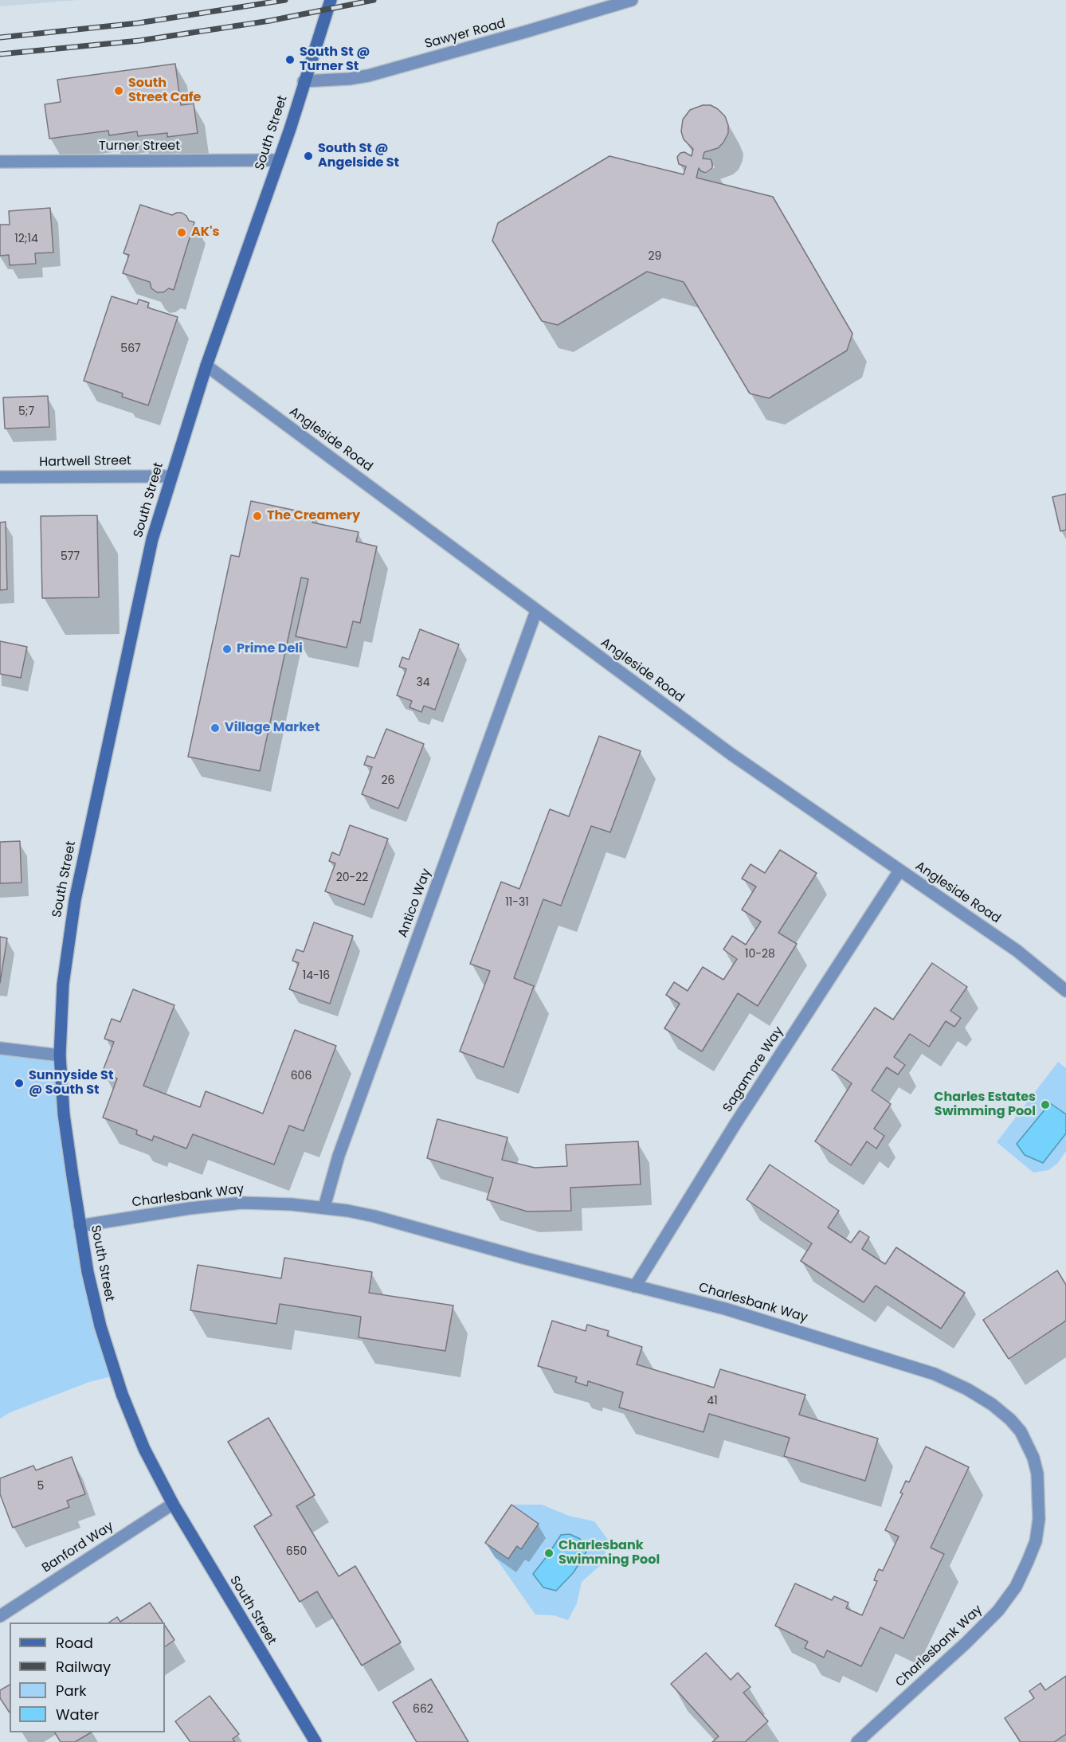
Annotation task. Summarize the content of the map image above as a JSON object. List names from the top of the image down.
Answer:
{
  "streets": {
    "main road": ["South Street"],
    "street": [
      "Sawyer Road",
      "Turner Street",
      "Angleside Road",
      "Hartwell Street",
      "Antico Way",
      "Sagamore Way",
      "Charlesbank Way",
      "Banford Way"
    ]
  },
  "crossings": [
    ["Sawyer Road", "South Street"],
    ["South Street", "Turner Street"],
    ["South Street", "Angleside Road"],
    ["South Street", "Hartwell Street"],
    ["South Street", "Charlesbank Way"],
    ["South Street", "Banford Way"],
    ["Angleside Road", "Antico Way"],
    ["Angleside Road", "Sagamore Way"],
    ["Antico Way", "Charlesbank Way"],
    ["Sagamore Way", "Charlesbank Way"]
  ],
  "places": [
    "South St @ Turner St",
    "South Street Cafe",
    "South St @ Angelside St",
    "AK's",
    "The Creamery",
    "Prime Deli",
    "Village Market",
    "Sunnyside St @ South St",
    "Charles Estates Swimming Pool",
    "Charlesbank Swimming Pool"
  ],
  "house_numbers": [
    "12;14",
    "29",
    "567",
    "5;7",
    "577",
    "34",
    "26",
    "20-22",
    "11-31",
    "10-28",
    "14-16",
    "606",
    "41",
    "5",
    "650",
    "662"
  ],
  "legend": [
    "Road",
    "Railway",
    "Park",
    "Water"
  ]
}
